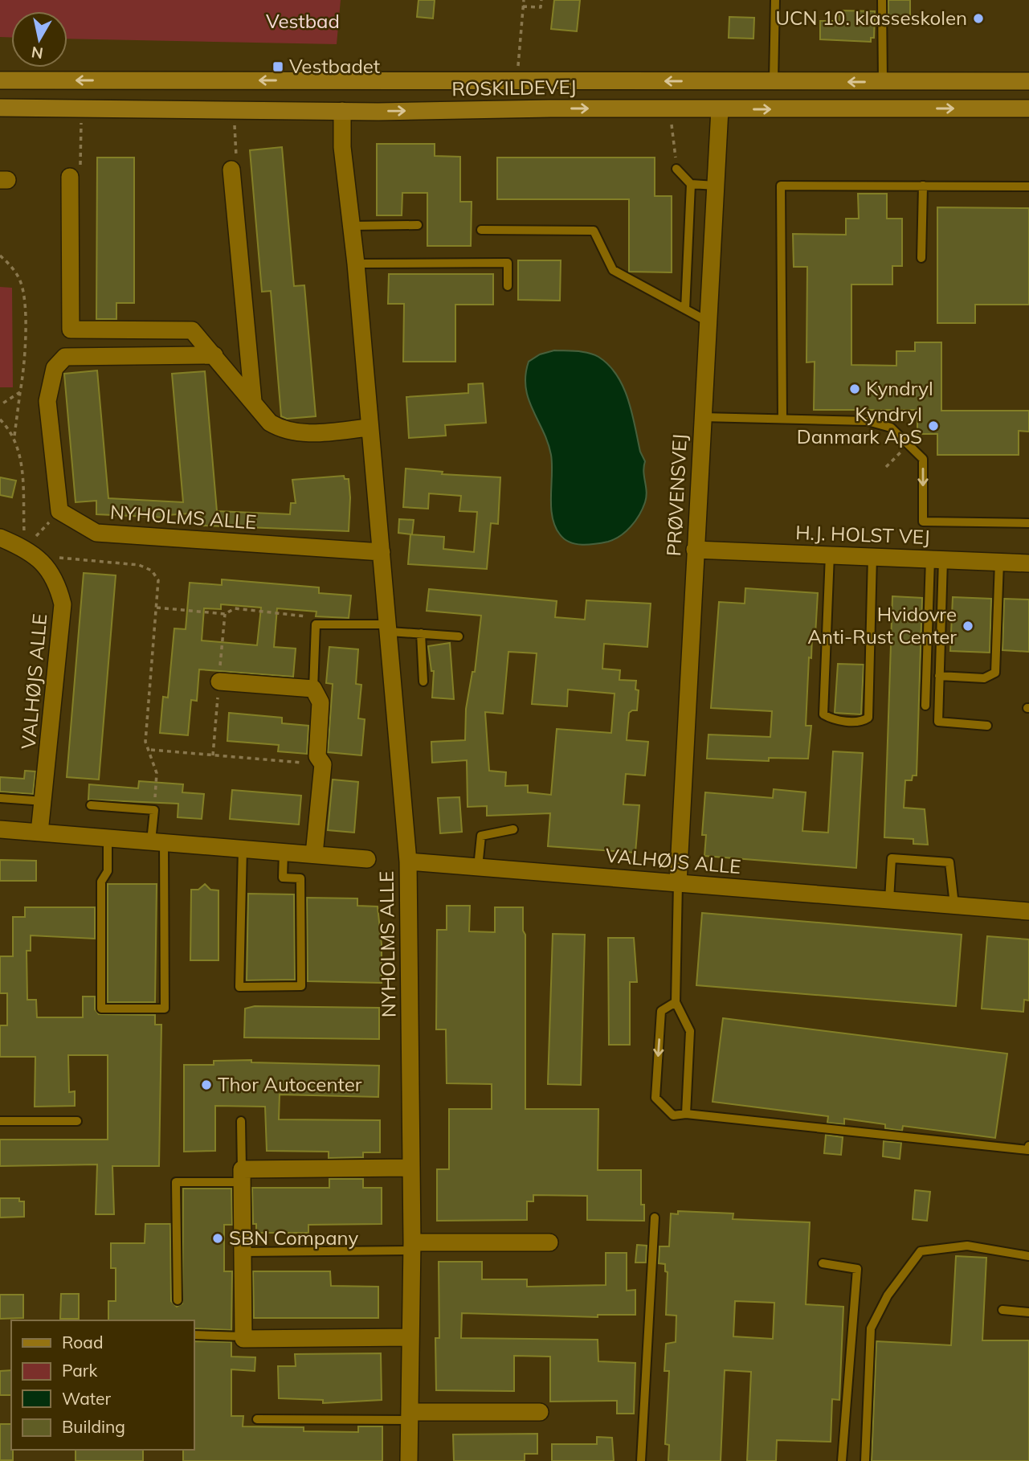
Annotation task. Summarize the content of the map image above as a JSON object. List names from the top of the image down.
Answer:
{
  "streets": {
    "main road": ["ROSKILDEVEJ", "NYHOLMS ALLE"],
    "street": ["PRØVENSVEJ", "H.J. HOLST VEJ", "VALHØJS ALLE"]
  },
  "crossings": [
    ["ROSKILDEVEJ", "PRØVENSVEJ"],
    ["ROSKILDEVEJ", "NYHOLMS ALLE"],
    ["PRØVENSVEJ", "H.J. HOLST VEJ"],
    ["PRØVENSVEJ", "VALHØJS ALLE"],
    ["NYHOLMS ALLE", "VALHØJS ALLE"]
  ],
  "parks": ["Vestbad"],
  "places": {
    "other": [
      "UCN 10. klasseskolen",
      "Kyndryl",
      "Kyndryl Danmark ApS",
      "Hvidovre Anti-Rust Center",
      "Thor Autocenter",
      "SBN Company"
    ],
    "transit": ["Vestbadet"]
  },
  "legend": [
    "Road",
    "Park",
    "Water",
    "Building"
  ],
  "north": "bottom"
}
